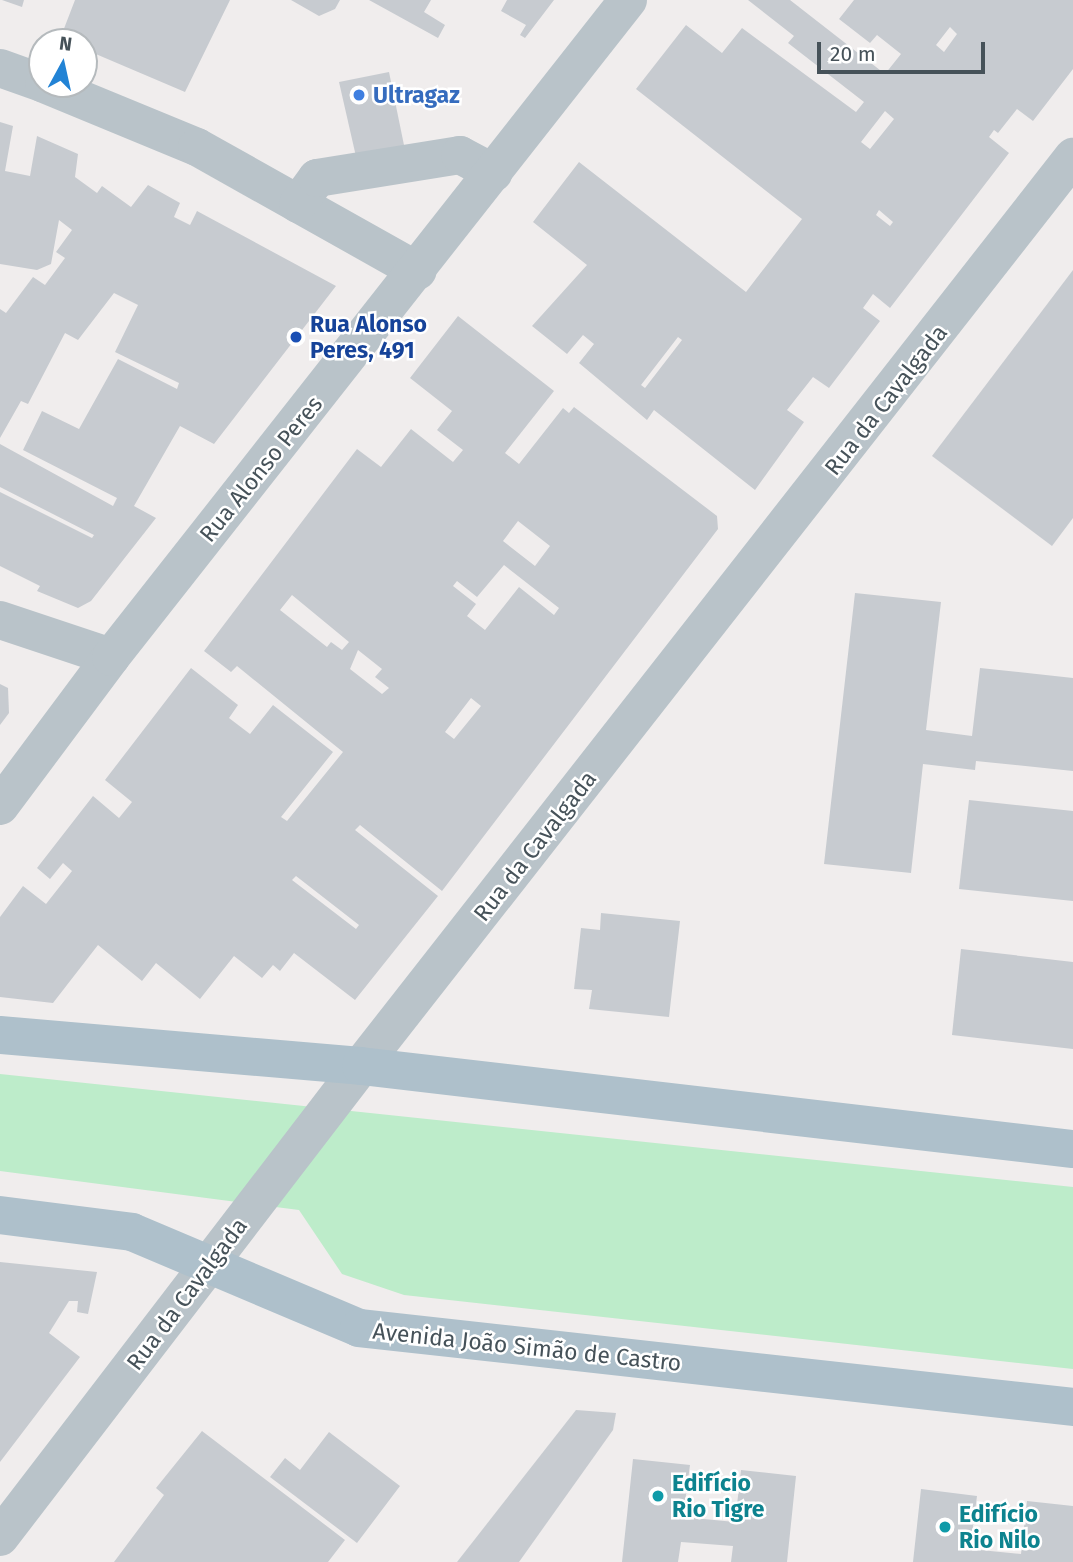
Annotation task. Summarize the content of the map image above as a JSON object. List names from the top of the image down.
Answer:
{
  "streets": {
    "main road": ["Avenida João Simão de Castro"],
    "street": ["Rua da Cavalgada", "Rua Alonso Peres"]
  },
  "crossings": [
    ["Rua da Cavalgada", "Avenida João Simão de Castro"]
  ],
  "places": [
    "Ultragaz",
    "Rua Alonso Peres, 491",
    "Edifício Rio Tigre",
    "Edifício Rio Nilo"
  ],
  "scale_bar": "20 m",
  "north": "top"
}
